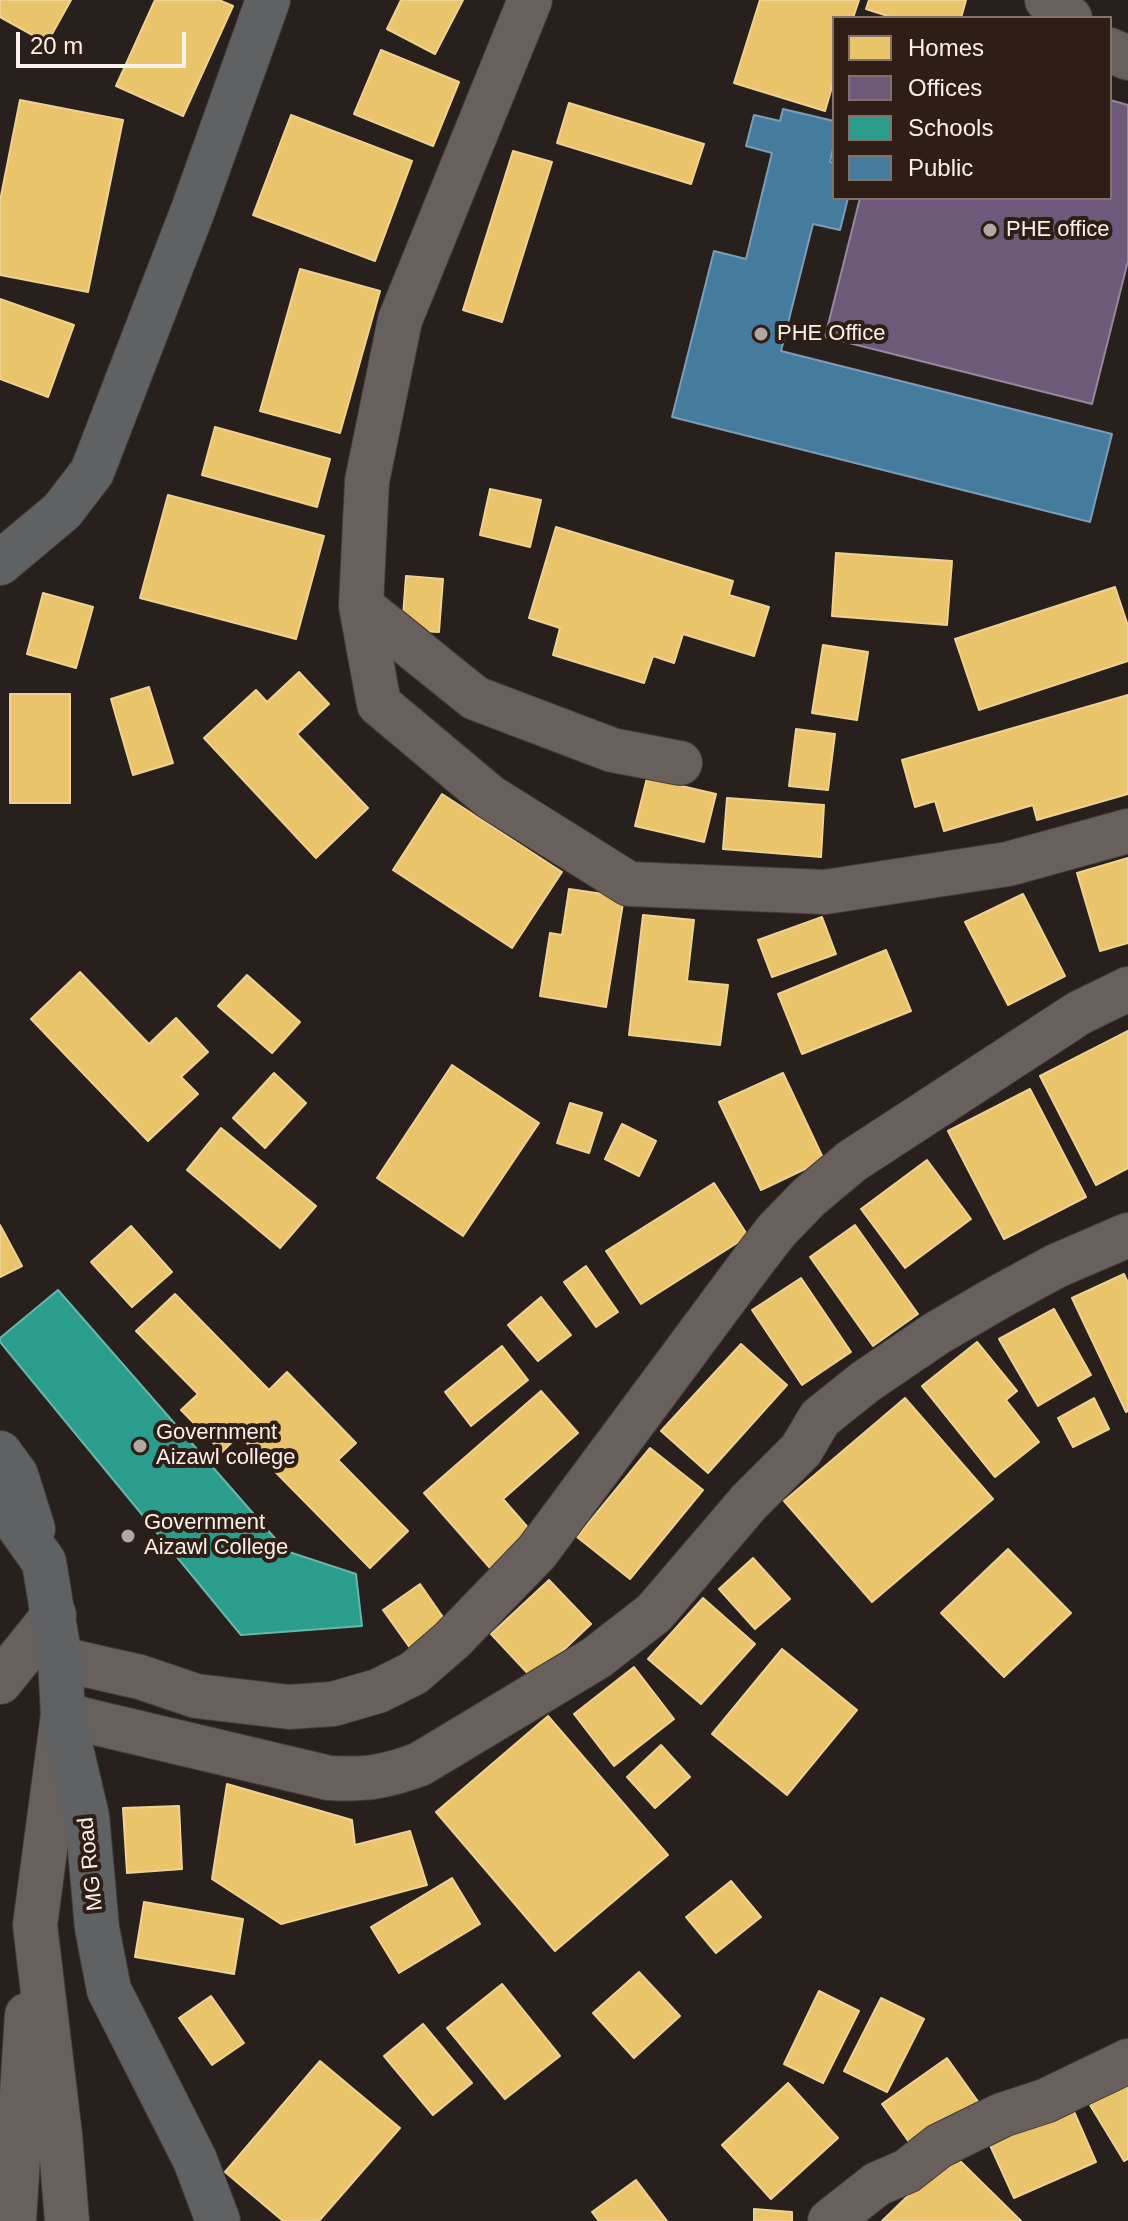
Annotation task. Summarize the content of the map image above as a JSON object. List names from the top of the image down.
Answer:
{
  "streets": {
    "main road": ["MG Road"]
  },
  "places": [
    "PHE office",
    "PHE Office",
    "Government Aizawl college",
    "Government Aizawl College"
  ],
  "legend": [
    "Homes",
    "Offices",
    "Schools",
    "Public"
  ],
  "scale_bar": "20 m"
}
